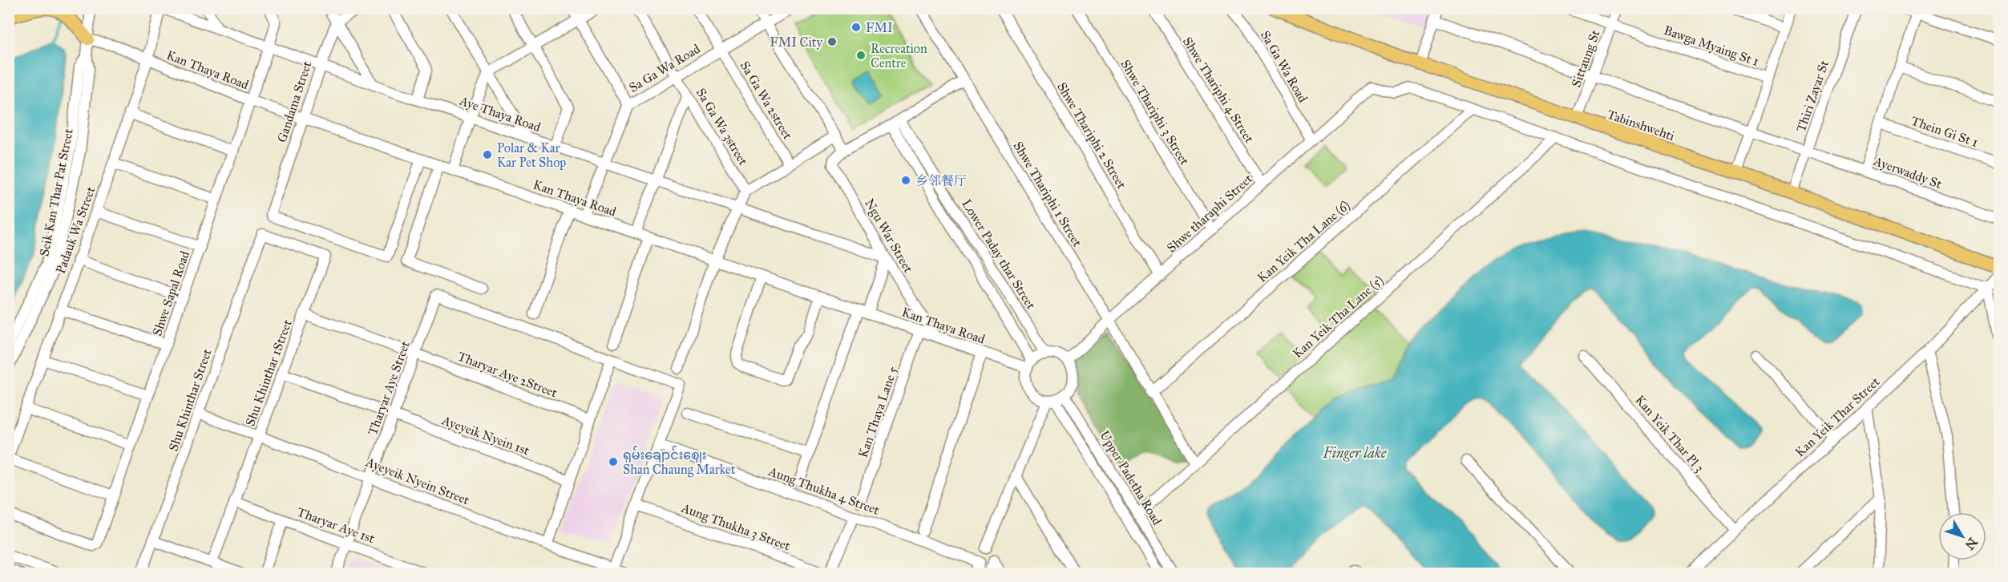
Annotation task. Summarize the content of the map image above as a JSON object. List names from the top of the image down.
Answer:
{
  "streets": {
    "main road": ["Tabinshwehti"],
    "street": [
      "Bawga Myaing St 1",
      "Sittaung St",
      "Sa Ga Wa Road",
      "Kan Thaya Road",
      "Shwe Thariphi 4 Street",
      "Thiri Zayar St",
      "Sa Ga Wa 2street",
      "Gandama Street",
      "Shwe Thariphi 3 Street",
      "Aye Thaya Road",
      "Sa Ga Wa 3street",
      "Thein Gi St 1",
      "Shwe Thariphi 2 Street",
      "Ayerwaddy St",
      "Seik Kan Thar Pat Street",
      "Shwe Thariphi 1 Street",
      "Shwe tharaphi Street",
      "Padauk Wa Street",
      "Ngu War Street",
      "Kan Yeik Tha Lane (6)",
      "Lower Paday thar Street",
      "Shwe Sapal Road",
      "Kan Yeik Tha Lane (5)",
      "Shu Khinthar 1Street",
      "Tharyar Aye 2Street",
      "Tharyar Aye Street",
      "Shu Khinthar Street",
      "Kan Thaya Lane 5",
      "Kan Yeik Thar Street",
      "Kan Yeik Thar Pl 3",
      "Ayeyeik Nyein 1st",
      "Upper Padetha Road",
      "Ayeyeik Nyein Street",
      "Aung Thukha 4 Street",
      "Tharyar Aye 1st",
      "Aung Thukha 3 Street"
    ]
  },
  "crossings": [
    ["Bawga Myaing St 1", "Sittaung St"],
    ["Sittaung St", "Tabinshwehti"],
    ["Sittaung St", "Ayerwaddy St"],
    ["Sa Ga Wa Road", "Kan Thaya Road"],
    ["Sa Ga Wa Road", "Sa Ga Wa 2street"],
    ["Sa Ga Wa Road", "Aye Thaya Road"],
    ["Sa Ga Wa Road", "Sa Ga Wa 3street"],
    ["Sa Ga Wa Road", "Shwe tharaphi Street"],
    ["Kan Thaya Road", "Gandama Street"],
    ["Kan Thaya Road", "Shwe tharaphi Street"],
    ["Kan Thaya Road", "Padauk Wa Street"],
    ["Kan Thaya Road", "Ngu War Street"],
    ["Kan Thaya Road", "Lower Paday thar Street"],
    ["Kan Thaya Road", "Shwe Sapal Road"],
    ["Kan Thaya Road", "Kan Thaya Lane 5"],
    ["Kan Thaya Road", "Upper Padetha Road"],
    ["Shwe Thariphi 4 Street", "Shwe tharaphi Street"],
    ["Thiri Zayar St", "Tabinshwehti"],
    ["Thiri Zayar St", "Ayerwaddy St"],
    ["Gandama Street", "Aye Thaya Road"],
    ["Shwe Thariphi 3 Street", "Shwe tharaphi Street"],
    ["Aye Thaya Road", "Padauk Wa Street"],
    ["Aye Thaya Road", "Ngu War Street"],
    ["Aye Thaya Road", "Shwe Sapal Road"],
    ["Shwe Thariphi 2 Street", "Shwe tharaphi Street"],
    ["Shwe Thariphi 1 Street", "Shwe tharaphi Street"],
    ["Shwe Thariphi 1 Street", "Kan Yeik Tha Lane (6)"],
    ["Shwe Thariphi 1 Street", "Kan Yeik Tha Lane (5)"],
    ["Shwe tharaphi Street", "Kan Yeik Tha Lane (6)"],
    ["Shwe tharaphi Street", "Lower Paday thar Street"],
    ["Shwe tharaphi Street", "Upper Padetha Road"],
    ["Lower Paday thar Street", "Upper Padetha Road"],
    ["Kan Yeik Tha Lane (5)", "Upper Padetha Road"],
    ["Shu Khinthar 1Street", "Tharyar Aye 2Street"],
    ["Shu Khinthar 1Street", "Shu Khinthar Street"],
    ["Shu Khinthar 1Street", "Ayeyeik Nyein 1st"],
    ["Shu Khinthar 1Street", "Ayeyeik Nyein Street"],
    ["Shu Khinthar 1Street", "Tharyar Aye 1st"],
    ["Tharyar Aye 2Street", "Tharyar Aye Street"],
    ["Tharyar Aye Street", "Ayeyeik Nyein 1st"],
    ["Tharyar Aye Street", "Ayeyeik Nyein Street"],
    ["Tharyar Aye Street", "Tharyar Aye 1st"],
    ["Shu Khinthar Street", "Ayeyeik Nyein Street"],
    ["Kan Yeik Thar Street", "Kan Yeik Thar Pl 3"]
  ],
  "water": ["Finger lake"],
  "places": [
    "FMI",
    "FMI City",
    "Recreation Centre",
    "Polar & Kar Kar Pet Shop",
    "乡邻餐厅",
    "ရှမ်းချောင်းဈေး Shan Chaung Market"
  ],
  "north": "bottom right"
}
